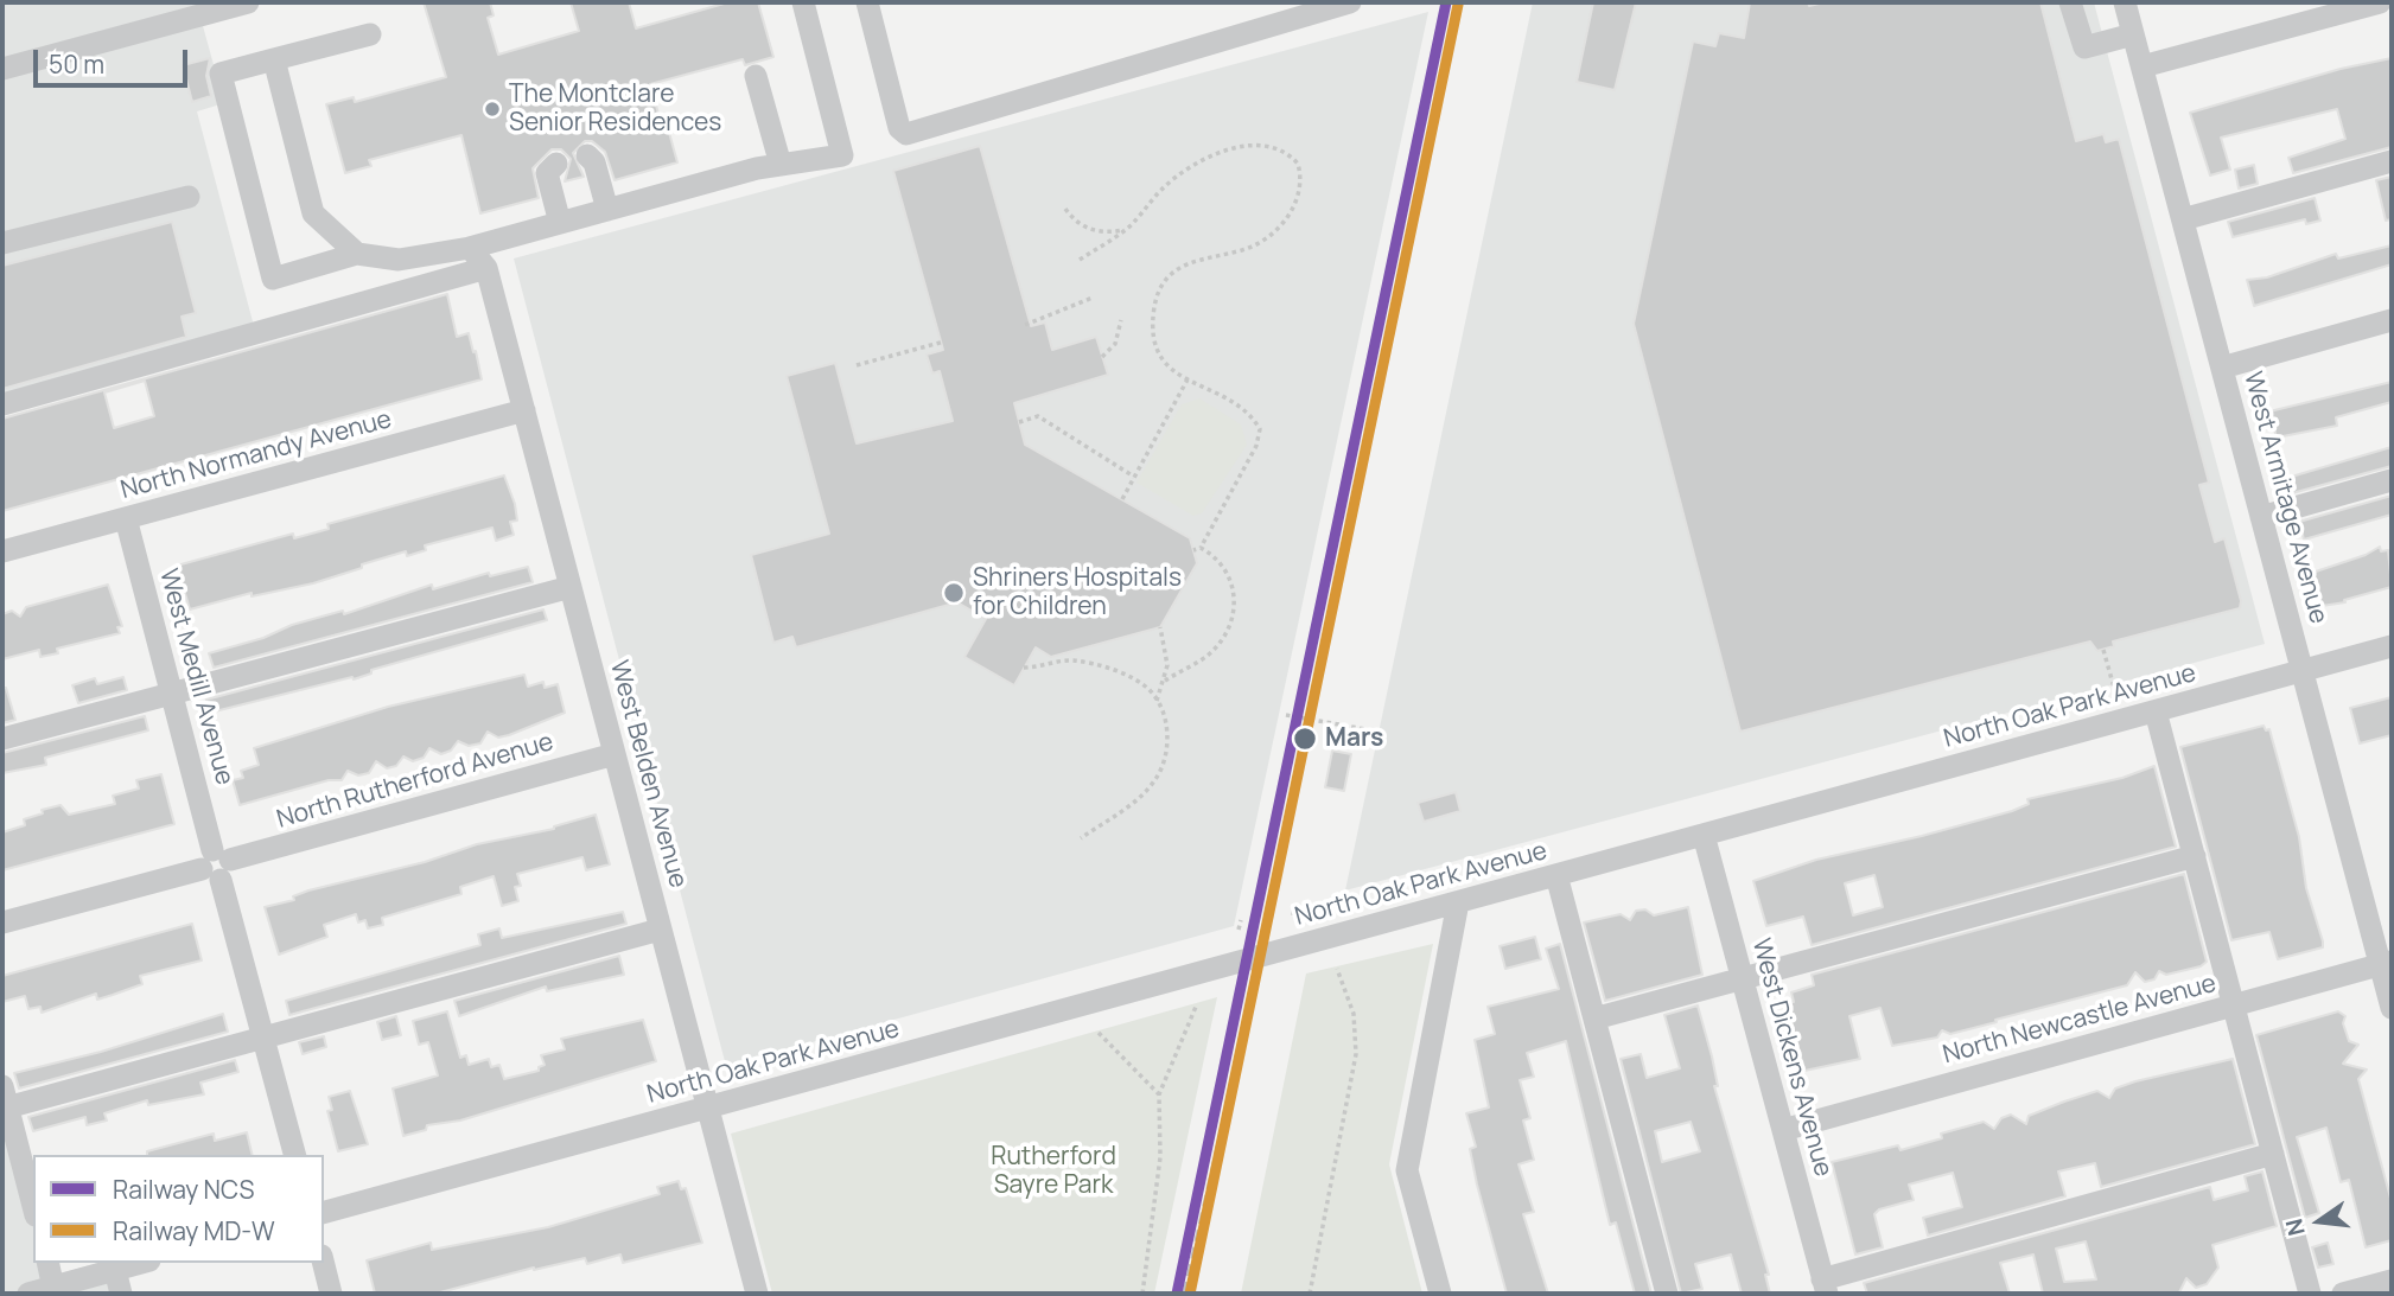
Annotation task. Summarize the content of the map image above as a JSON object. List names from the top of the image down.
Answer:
{
  "streets": {
    "street": [
      "North Normandy Avenue",
      "West Armitage Avenue",
      "West Medill Avenue",
      "North Oak Park Avenue",
      "West Belden Avenue",
      "North Rutherford Avenue",
      "North Newcastle Avenue",
      "West Dickens Avenue"
    ]
  },
  "crossings": [
    ["North Normandy Avenue", "West Medill Avenue"],
    ["North Normandy Avenue", "West Belden Avenue"],
    ["West Armitage Avenue", "North Oak Park Avenue"],
    ["West Armitage Avenue", "North Newcastle Avenue"],
    ["West Medill Avenue", "North Rutherford Avenue"],
    ["North Oak Park Avenue", "West Belden Avenue"],
    ["North Oak Park Avenue", "West Dickens Avenue"],
    ["West Belden Avenue", "North Rutherford Avenue"],
    ["North Newcastle Avenue", "West Dickens Avenue"]
  ],
  "parks": ["Rutherford Sayre Park"],
  "places": ["The Montclare Senior Residences", "Shriners Hospitals for Children", "Mars"],
  "lines": ["rail line NCS", "rail line MD-W"],
  "legend": ["Railway NCS", "Railway MD-W"],
  "scale_bar": "50 m",
  "north": "left"
}
